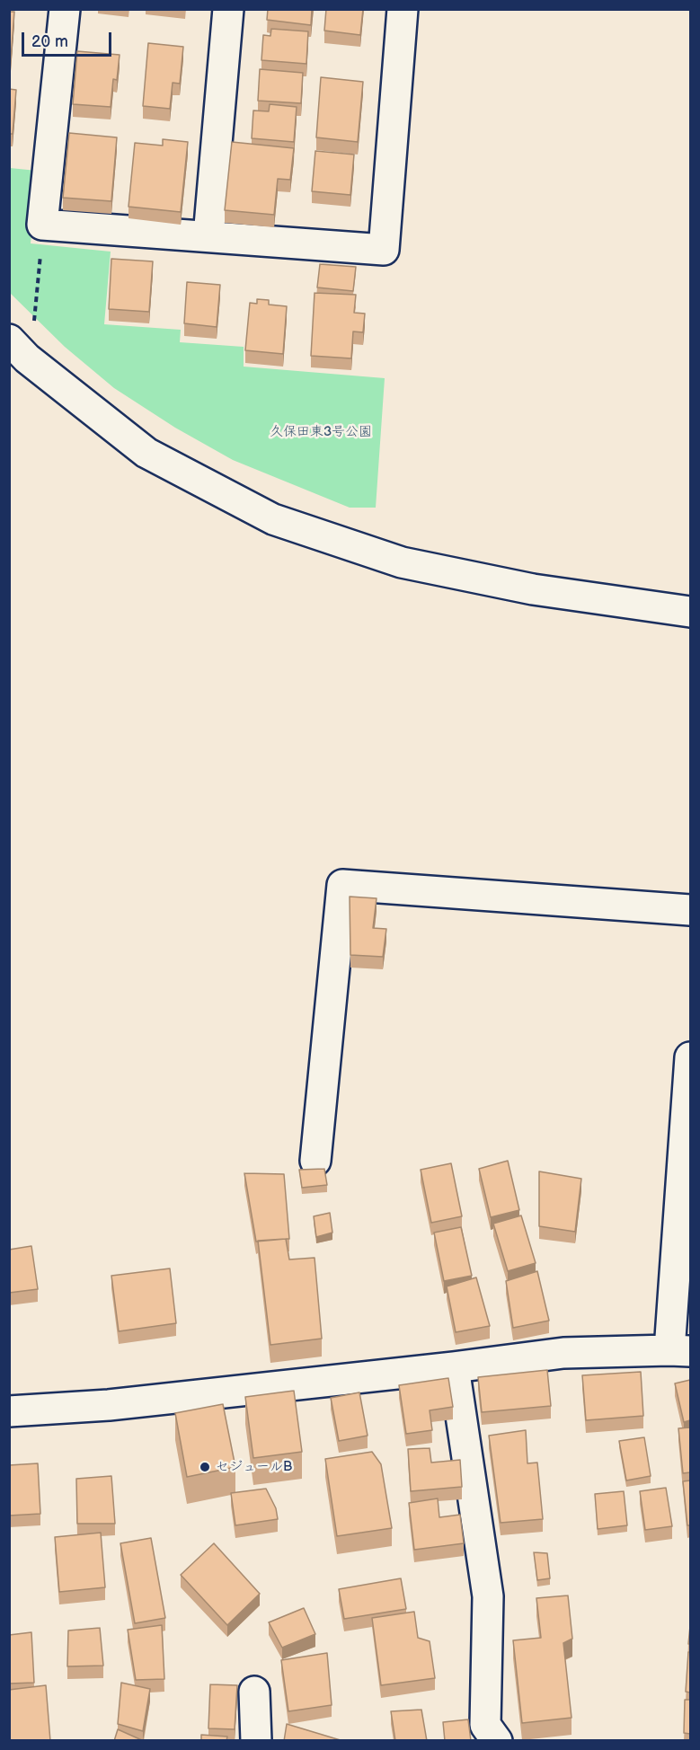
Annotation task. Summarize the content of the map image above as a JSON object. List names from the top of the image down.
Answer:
{
  "parks": ["久保田東3号公園"],
  "places": ["セジュールB"],
  "scale_bar": "20 m"
}
